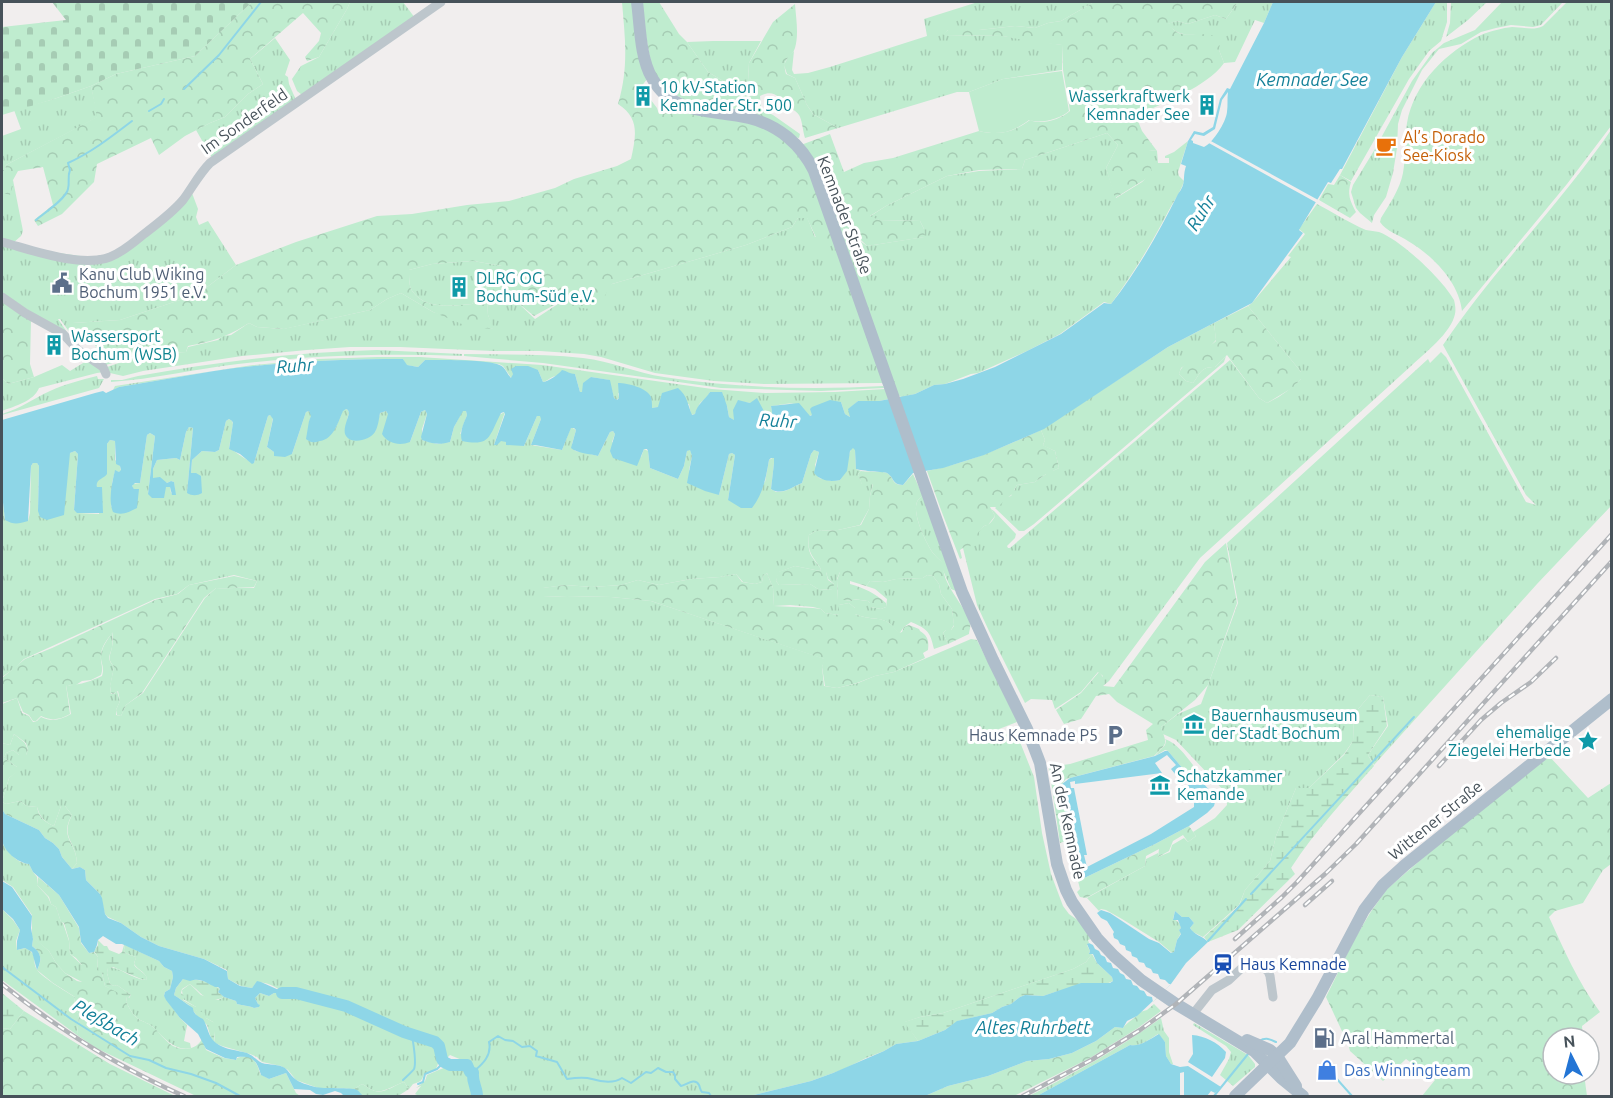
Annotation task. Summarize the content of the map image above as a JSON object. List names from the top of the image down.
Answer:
{
  "streets": {
    "main road": ["Kemnader Straße", "Wittener Straße", "An der Kemnade"],
    "street": ["Im Sonderfeld"]
  },
  "crossings": [
    ["Kemnader Straße", "An der Kemnade"],
    ["Wittener Straße", "An der Kemnade"]
  ],
  "water": [
    "Kemnader See",
    "Ruhr",
    "Pleßbach",
    "Altes Ruhrbett"
  ],
  "places": {
    "building": [
      "10 kV-Station Kemnader Str. 500",
      "Wasserkraftwerk Kemnader See",
      "DLRG OG Bochum-Süd e.V.",
      "Wassersport Bochum (WSB)"
    ],
    "cafe": ["Al’s Dorado See-Kiosk"],
    "public building": ["Kanu Club Wiking Bochum 1951 e.V."],
    "museum": ["Bauernhausmuseum der Stadt Bochum", "Schatzkammer Kemande"],
    "parking": ["Haus Kemnade P5"],
    "place": ["ehemalige Ziegelei Herbede"],
    "station": ["Haus Kemnade"],
    "fuel station": ["Aral Hammertal"],
    "shop": ["Das Winningteam"]
  },
  "north": "top"
}
